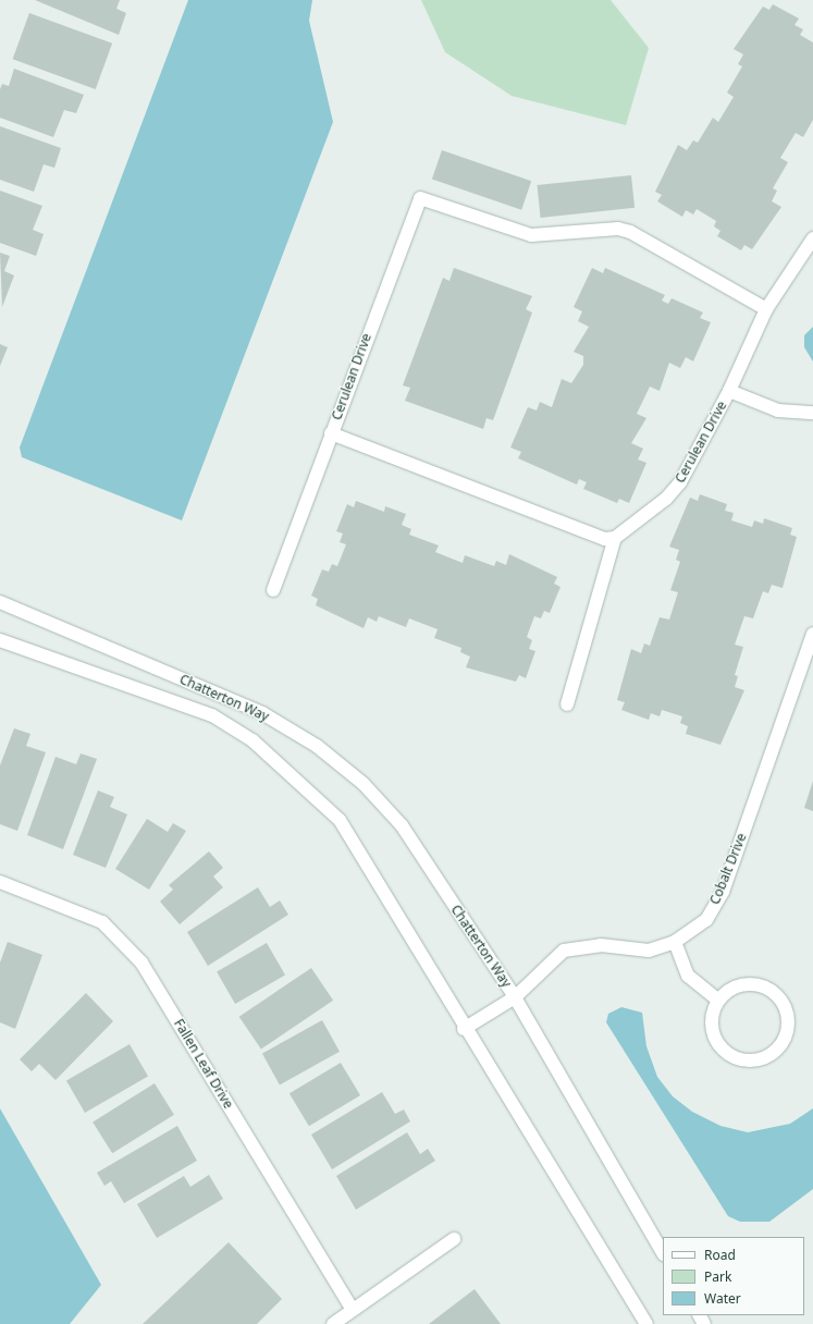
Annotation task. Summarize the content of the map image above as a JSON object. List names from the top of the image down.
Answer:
{
  "streets": {
    "street": [
      "Cerulean Drive",
      "Chatterton Way",
      "Cobalt Drive",
      "Fallen Leaf Drive"
    ]
  },
  "crossings": [
    ["Chatterton Way", "Cobalt Drive"]
  ],
  "legend": ["Road", "Park", "Water"]
}
